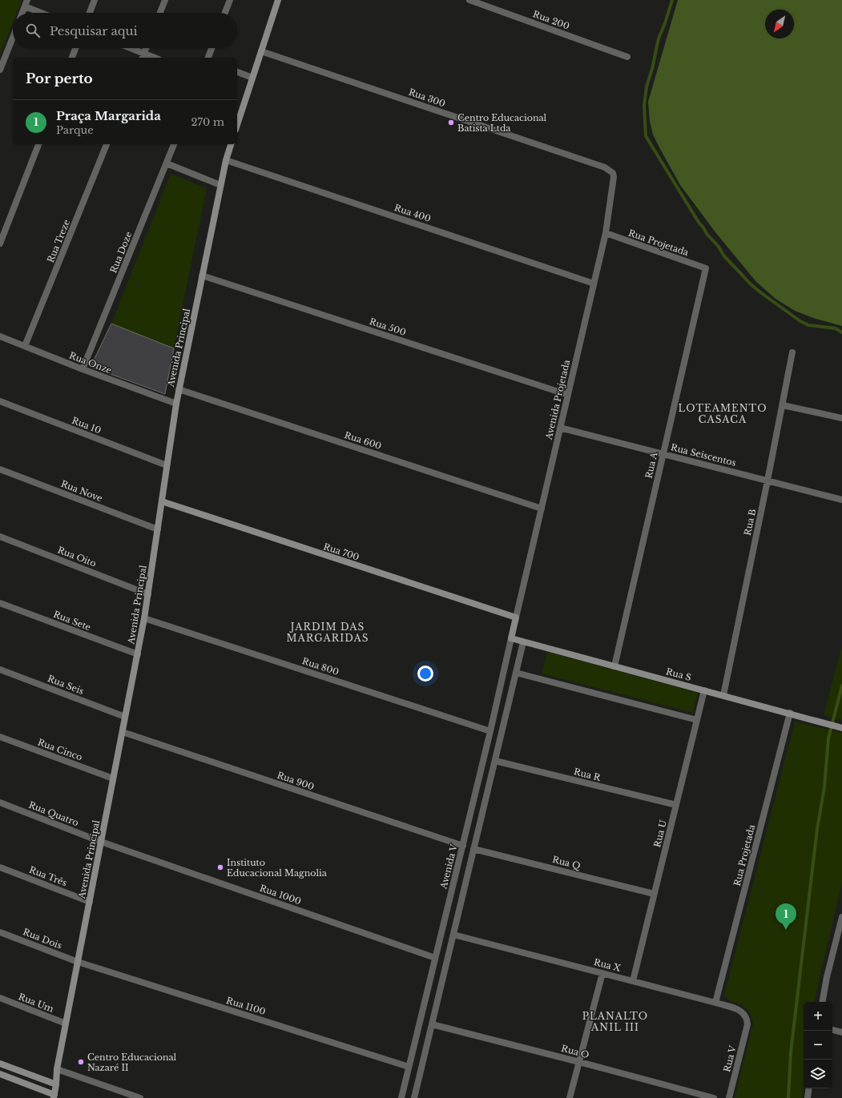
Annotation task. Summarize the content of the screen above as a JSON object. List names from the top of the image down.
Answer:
{
  "streets": {
    "main road": [
      "Avenida Principal",
      "Avenida Projetada",
      "Rua 700",
      "Rua S"
    ],
    "street": [
      "Rua 200",
      "Rua 300",
      "Rua 400",
      "Rua Treze",
      "Rua Projetada",
      "Rua Doze",
      "Rua 500",
      "Rua Onze",
      "Rua 10",
      "Rua 600",
      "Rua Seiscentos",
      "Rua A",
      "Rua Nove",
      "Rua B",
      "Rua Oito",
      "Rua Sete",
      "Rua 800",
      "Rua Seis",
      "Rua Cinco",
      "Rua R",
      "Rua 900",
      "Rua Quatro",
      "Rua U",
      "Rua Q",
      "Avenida V",
      "Rua Três",
      "Rua 1000",
      "Rua Dois",
      "Rua X",
      "Rua Um",
      "Rua 1100",
      "Rua O",
      "Rua V"
    ]
  },
  "crossings": [
    ["Rua 300", "Avenida Projetada"],
    ["Rua 400", "Avenida Principal"],
    ["Rua 400", "Avenida Projetada"],
    ["Rua Treze", "Rua Onze"],
    ["Rua Projetada", "Avenida Projetada"],
    ["Rua Projetada", "Rua A"],
    ["Rua Projetada", "Rua S"],
    ["Rua Projetada", "Rua X"],
    ["Rua Doze", "Rua Onze"],
    ["Rua 500", "Avenida Principal"],
    ["Rua 500", "Avenida Projetada"],
    ["Avenida Principal", "Rua Onze"],
    ["Avenida Principal", "Rua 10"],
    ["Avenida Principal", "Rua 600"],
    ["Avenida Principal", "Rua Nove"],
    ["Avenida Principal", "Rua 700"],
    ["Avenida Principal", "Rua Oito"],
    ["Avenida Principal", "Rua Sete"],
    ["Avenida Principal", "Rua 800"],
    ["Avenida Principal", "Rua Seis"],
    ["Avenida Principal", "Rua Cinco"],
    ["Avenida Principal", "Rua 900"],
    ["Avenida Principal", "Rua Quatro"],
    ["Avenida Principal", "Rua Três"],
    ["Avenida Principal", "Rua 1000"],
    ["Avenida Principal", "Rua Dois"],
    ["Avenida Principal", "Rua Um"],
    ["Avenida Principal", "Rua 1100"],
    ["Avenida Projetada", "Rua 600"],
    ["Avenida Projetada", "Rua Seiscentos"],
    ["Avenida Projetada", "Rua 700"],
    ["Avenida Projetada", "Rua S"],
    ["Avenida Projetada", "Avenida V"],
    ["Rua Seiscentos", "Rua A"],
    ["Rua Seiscentos", "Rua B"],
    ["Rua A", "Rua S"],
    ["Rua B", "Rua S"],
    ["Rua 800", "Avenida V"],
    ["Rua S", "Rua U"],
    ["Rua S", "Avenida V"],
    ["Rua R", "Rua U"],
    ["Rua 900", "Avenida V"],
    ["Rua Quatro", "Rua 1000"],
    ["Rua U", "Rua Q"],
    ["Rua U", "Rua X"],
    ["Avenida V", "Rua 1000"],
    ["Avenida V", "Rua 1100"],
    ["Rua Dois", "Rua 1100"],
    ["Rua X", "Rua V"]
  ],
  "districts": ["LOTEAMENTO CASACA", "JARDIM DAS MARGARIDAS", "PLANALTO ANIL III"],
  "places": ["Centro Educacional Batista Ltda", "Instituto Educacional Magnolia", "Centro Educacional Nazaré II"],
  "north": "bottom left",
  "page": {
    "search": "Pesquisar aqui",
    "heading": "Por perto",
    "list": [
      {
        "mark": "1",
        "name": "Praça Margarida",
        "note": "Parque",
        "value": "270 m"
      }
    ],
    "pins": "1",
    "map_buttons": ["+", "−"]
  }
}
